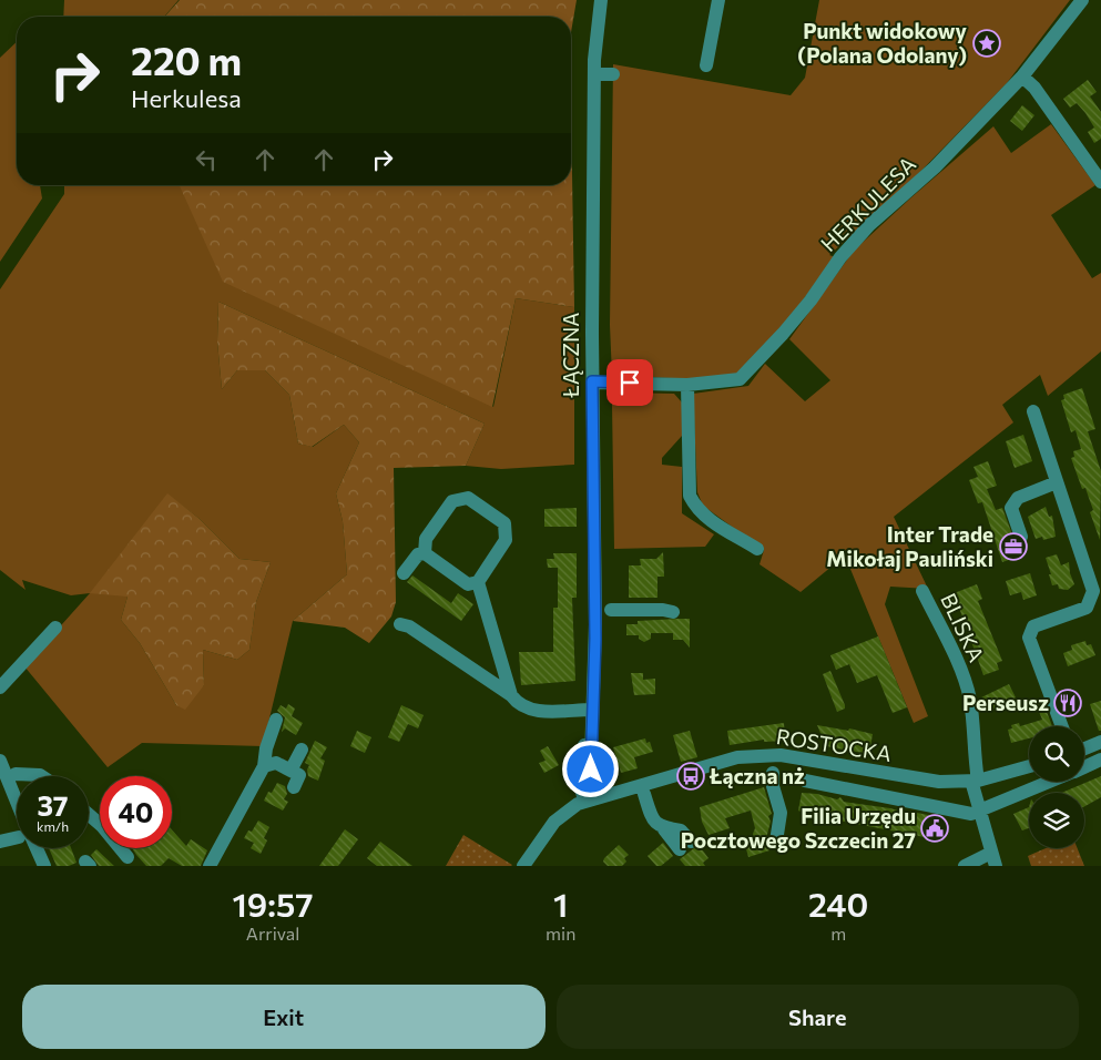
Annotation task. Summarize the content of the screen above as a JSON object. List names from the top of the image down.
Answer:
{
  "streets": {
    "street": [
      "HERKULESA",
      "ŁĄCZNA",
      "BLISKA",
      "ROSTOCKA"
    ]
  },
  "crossings": [
    ["HERKULESA", "ŁĄCZNA"],
    ["ŁĄCZNA", "ROSTOCKA"],
    ["BLISKA", "ROSTOCKA"]
  ],
  "places": {
    "place": ["Punkt widokowy (Polana Odolany)"],
    "office": ["Inter Trade Mikołaj Pauliński"],
    "restaurant": ["Perseusz"],
    "bus stop": ["Łączna nż"],
    "public building": ["Filia Urzędu Pocztowego Szczecin 27"]
  },
  "page": {
    "turn": ["220 m", "Herkulesa"],
    "speed": "37 km/h",
    "limit": "40",
    "eta": [
      "19:57",
      "Arrival",
      "1",
      "min",
      "240",
      "m"
    ],
    "buttons": ["Exit", "Share"]
  }
}
